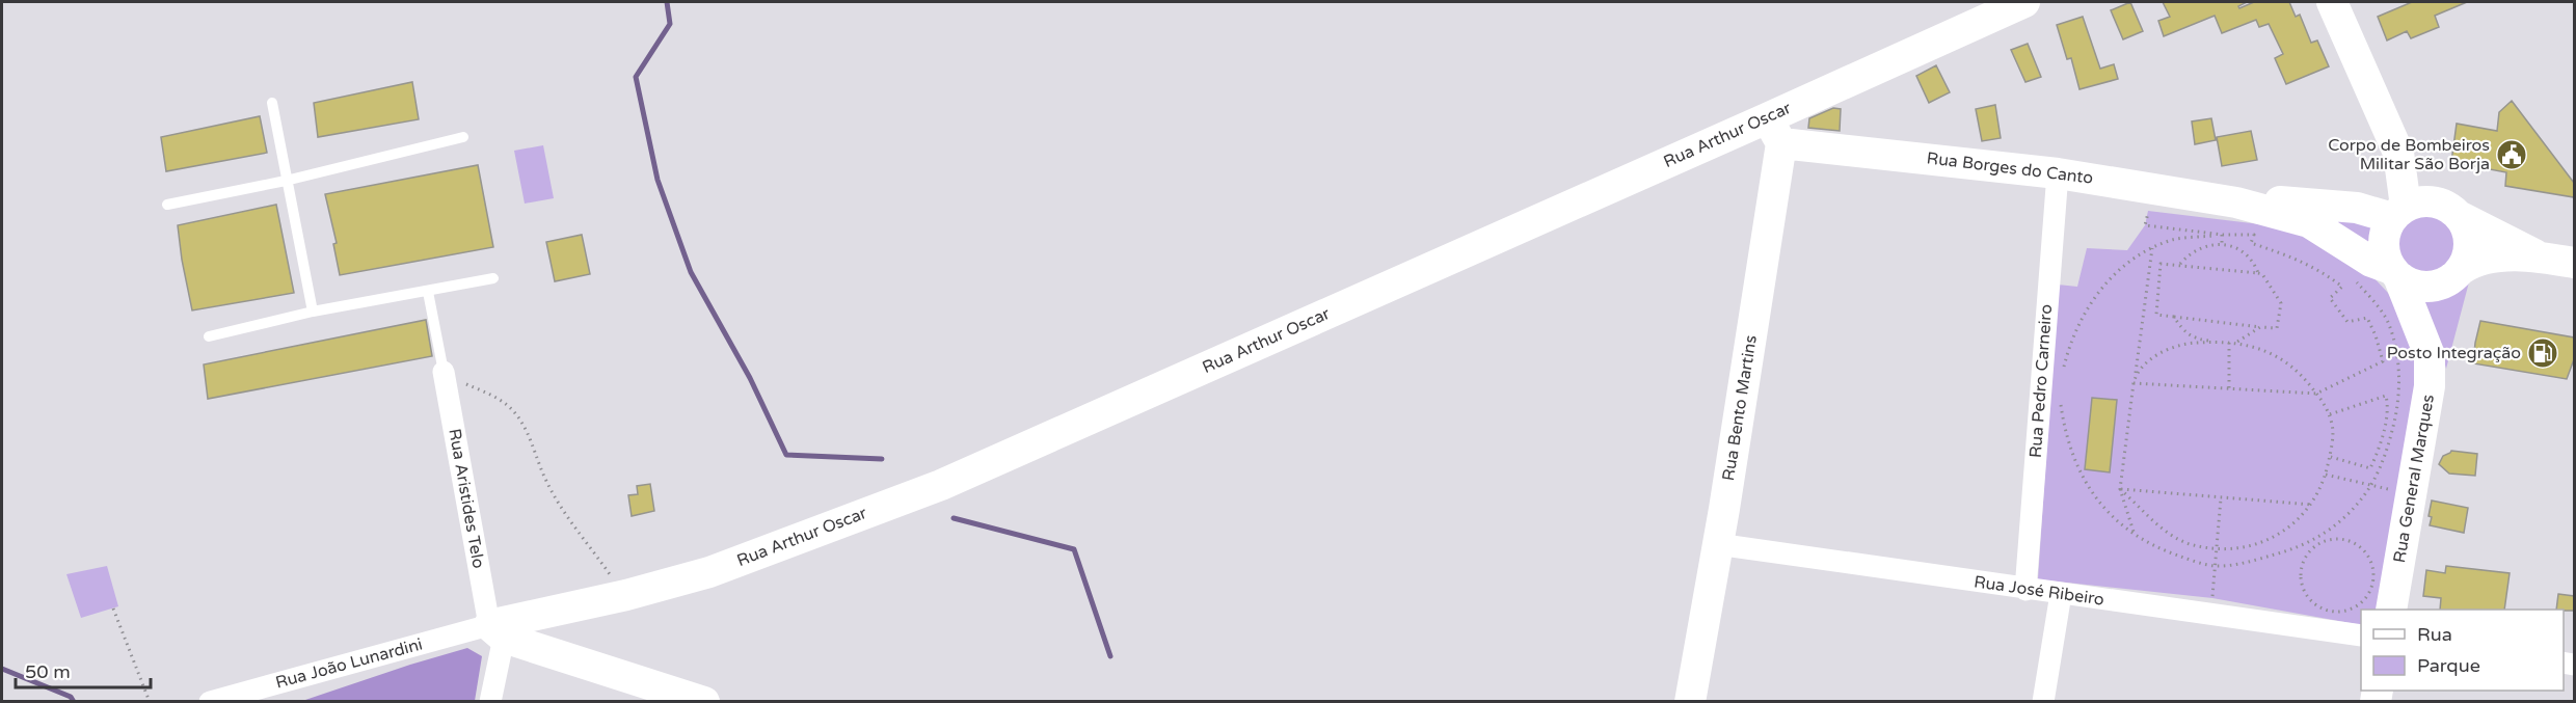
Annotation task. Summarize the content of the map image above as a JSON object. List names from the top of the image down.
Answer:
{
  "streets": {
    "street": [
      "Rua Arthur Oscar",
      "Rua Borges do Canto",
      "Rua Pedro Carneiro",
      "Rua Bento Martins",
      "Rua General Marques",
      "Rua Aristides Telo",
      "Rua José Ribeiro",
      "Rua João Lunardini"
    ]
  },
  "crossings": [
    ["Rua Arthur Oscar", "Rua Borges do Canto"],
    ["Rua Arthur Oscar", "Rua Bento Martins"],
    ["Rua Arthur Oscar", "Rua Aristides Telo"],
    ["Rua Arthur Oscar", "Rua João Lunardini"],
    ["Rua Borges do Canto", "Rua Pedro Carneiro"],
    ["Rua Borges do Canto", "Rua Bento Martins"],
    ["Rua Borges do Canto", "Rua General Marques"],
    ["Rua Pedro Carneiro", "Rua José Ribeiro"],
    ["Rua Bento Martins", "Rua José Ribeiro"],
    ["Rua Aristides Telo", "Rua João Lunardini"]
  ],
  "places": {
    "public building": ["Corpo de Bombeiros Militar São Borja"],
    "fuel station": ["Posto Integração"]
  },
  "legend": ["Rua", "Parque"],
  "scale_bar": "50 m"
}
